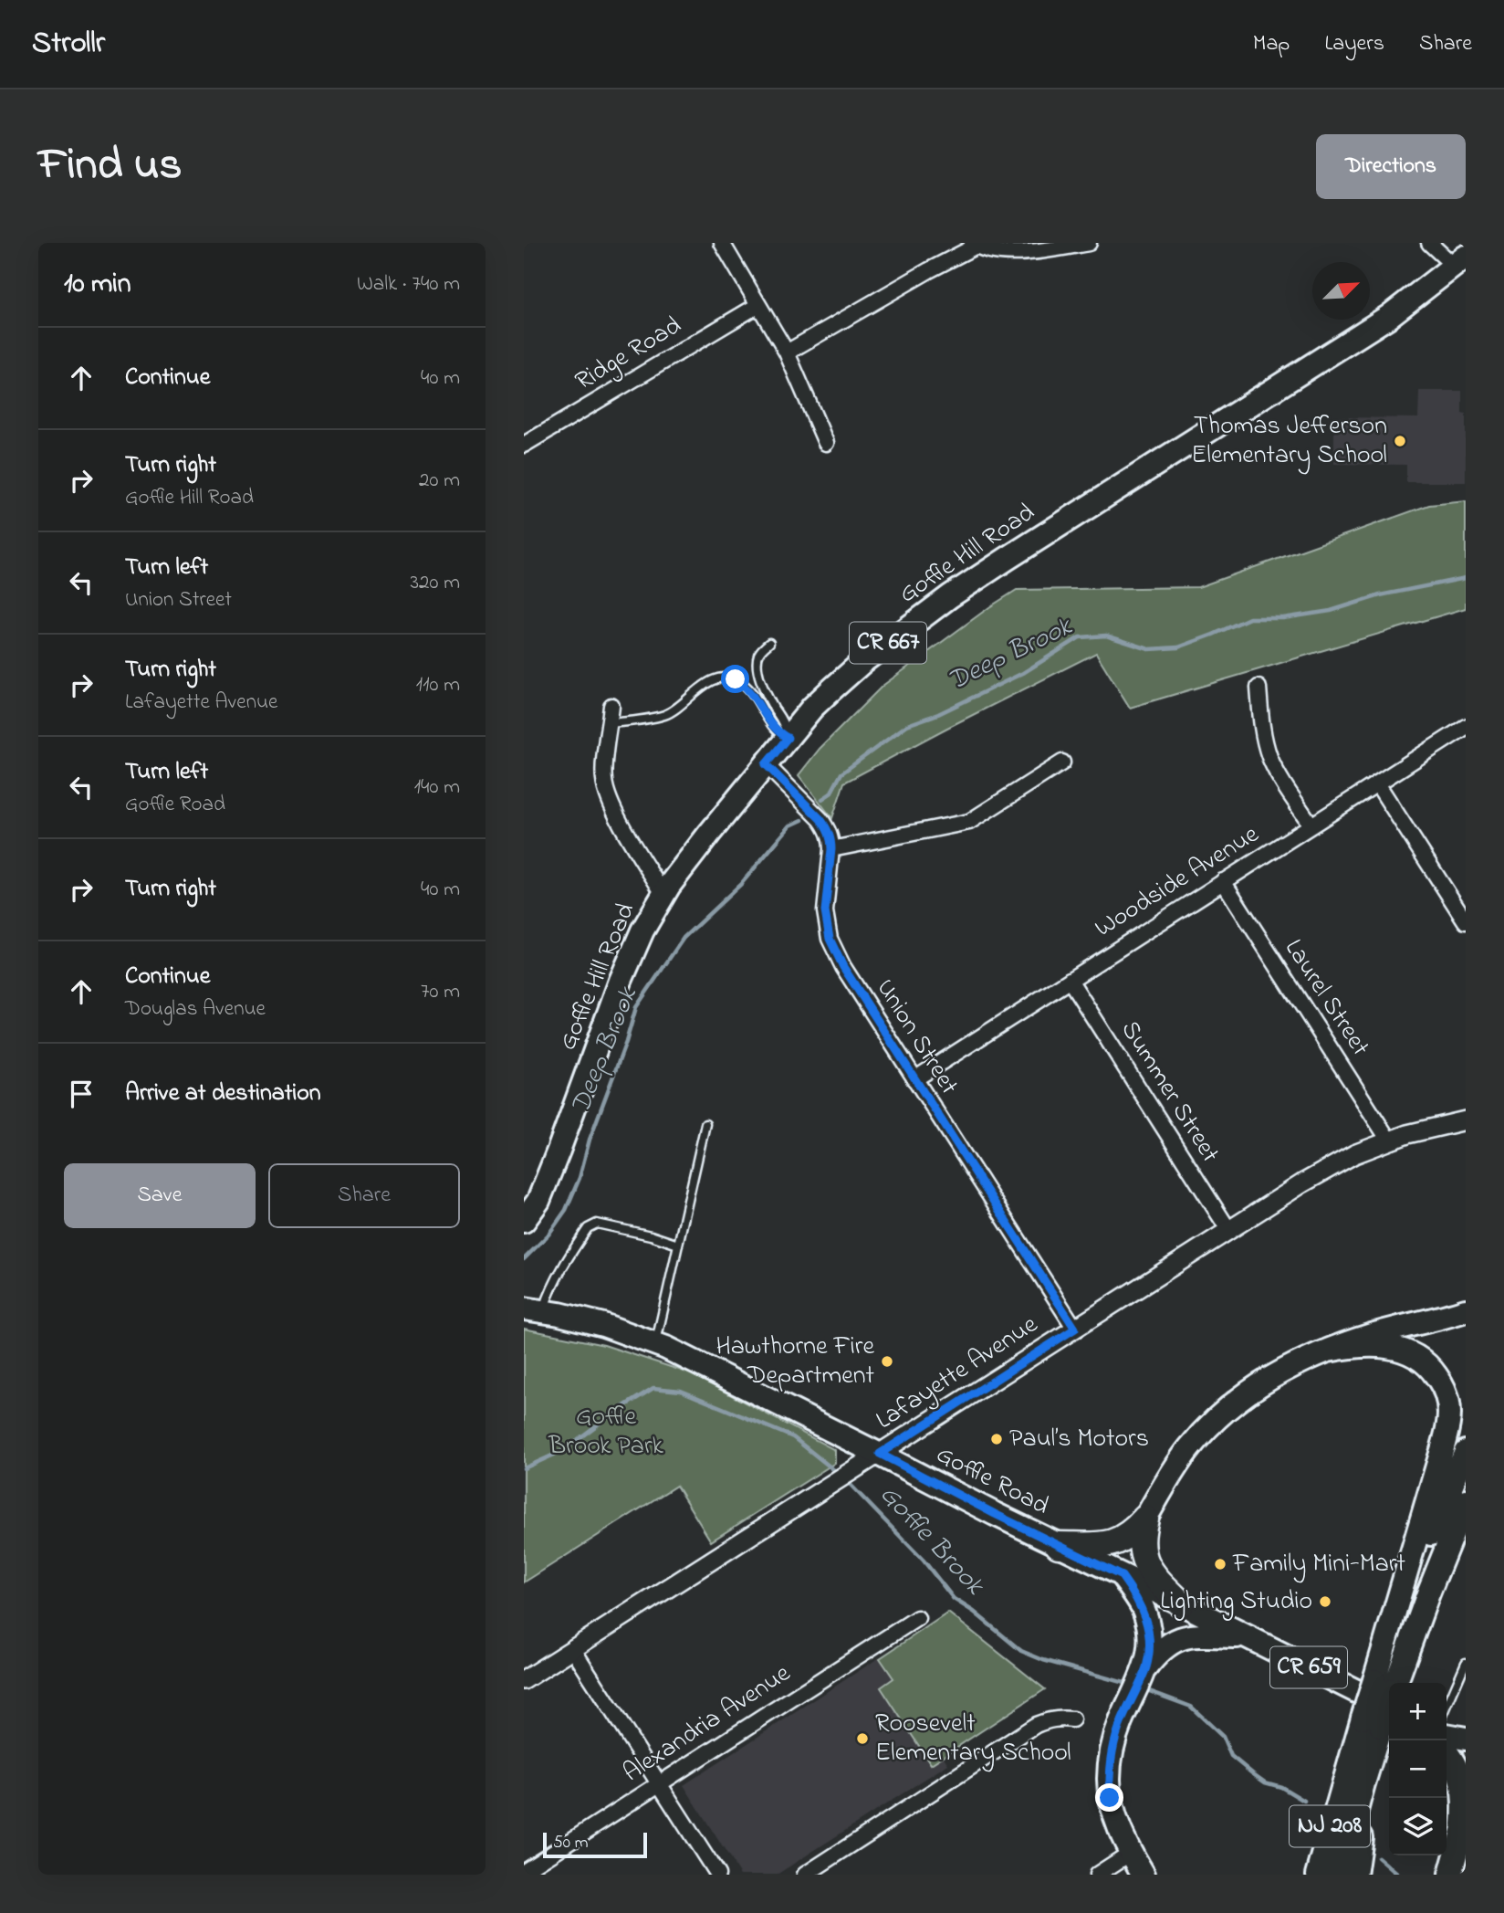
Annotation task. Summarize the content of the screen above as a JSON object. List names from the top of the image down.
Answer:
{
  "streets": {
    "main road": [
      "Goffle Hill Road",
      "CR 667",
      "Goffle Road",
      "CR 659",
      "NJ 208"
    ],
    "street": [
      "Ridge Road",
      "Woodside Avenue",
      "Laurel Street",
      "Union Street",
      "Summer Street",
      "Lafayette Avenue",
      "Alexandria Avenue"
    ]
  },
  "crossings": [
    ["Goffle Hill Road", "Union Street"],
    ["Woodside Avenue", "Laurel Street"],
    ["Woodside Avenue", "Union Street"],
    ["Woodside Avenue", "Summer Street"],
    ["Laurel Street", "Lafayette Avenue"],
    ["Union Street", "Lafayette Avenue"],
    ["Summer Street", "Lafayette Avenue"],
    ["Lafayette Avenue", "Goffle Road"],
    ["Goffle Road", "NJ 208"]
  ],
  "water": ["Deep Brook", "Goffle Brook"],
  "parks": ["Goffle Brook Park"],
  "places": [
    "Thomas Jefferson Elementary School",
    "Hawthorne Fire Department",
    "Paul’s Motors",
    "Family Mini-Mart",
    "Lighting Studio",
    "Roosevelt Elementary School"
  ],
  "scale_bar": "50 m",
  "north": "top right",
  "page": {
    "header": "Strollr",
    "nav": ["Map", "Layers", "Share"],
    "title": "Find us",
    "buttons": [
      "Directions",
      ["Save", "Share"]
    ],
    "heading": ["10 min", "Walk · 740 m"],
    "list": [
      ["Continue", "40 m"],
      ["Turn right", "Goffle Hill Road", "20 m"],
      ["Turn left", "Union Street", "320 m"],
      ["Turn right", "Lafayette Avenue", "110 m"],
      ["Turn left", "Goffle Road", "140 m"],
      ["Turn right", "40 m"],
      ["Continue", "Douglas Avenue", "70 m"],
      "Arrive at destination"
    ],
    "map_buttons": ["+", "−"],
    "scale": "50 m"
  }
}
